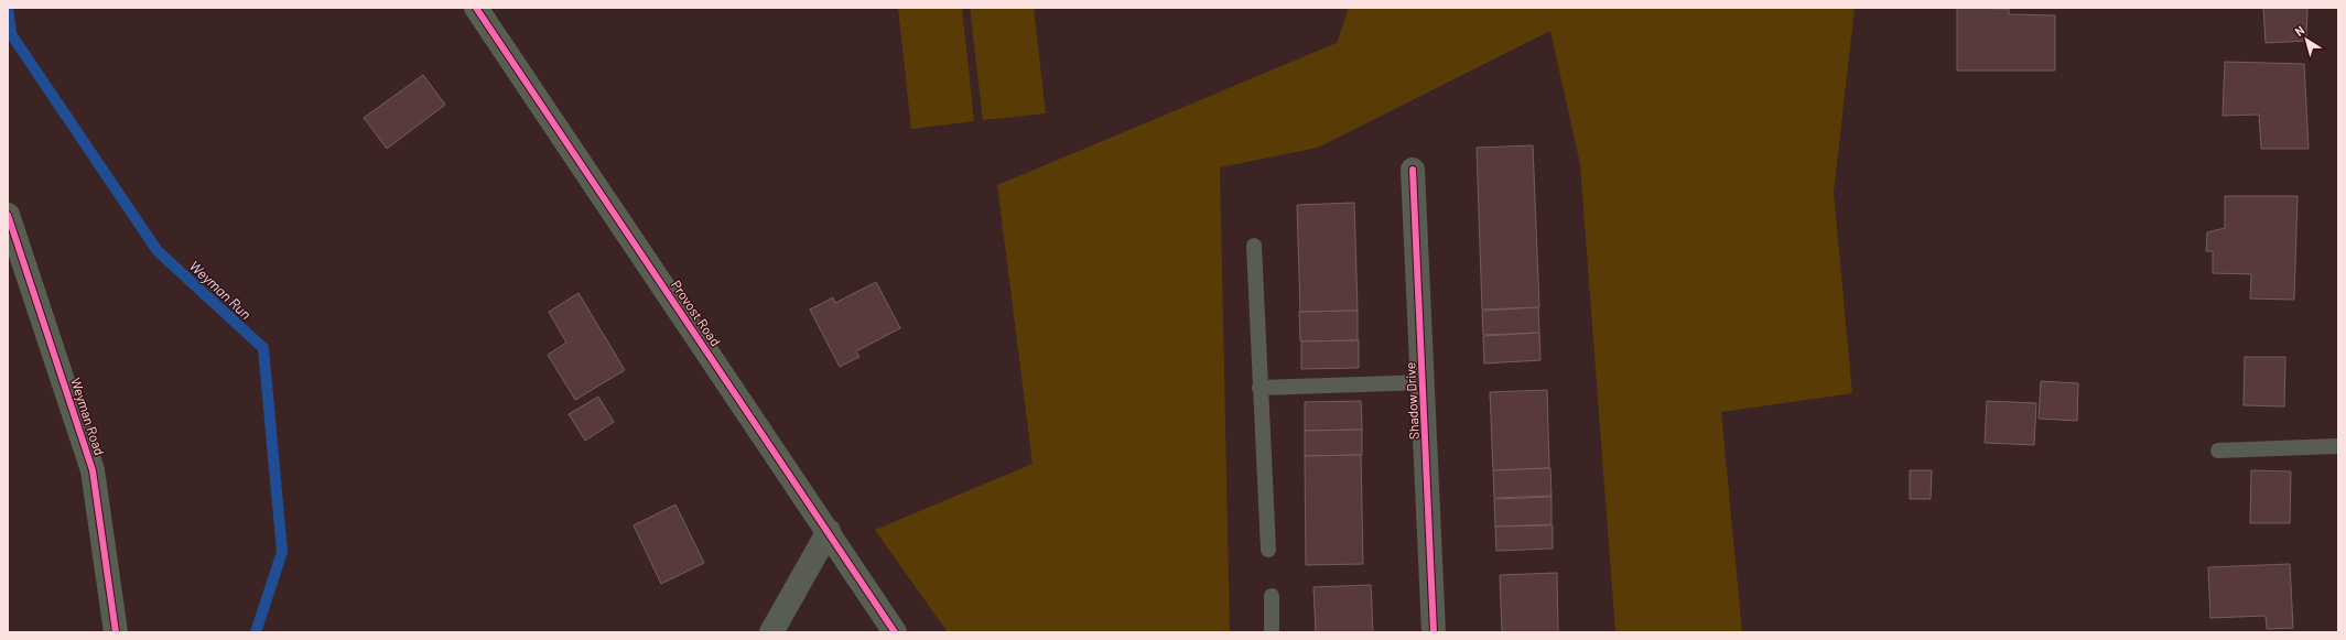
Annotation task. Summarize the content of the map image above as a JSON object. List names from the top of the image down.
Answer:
{
  "streets": {
    "street": ["Provost Road", "Shadow Drive", "Weyman Road"]
  },
  "water": ["Weyman Run"],
  "north": "top left"
}
